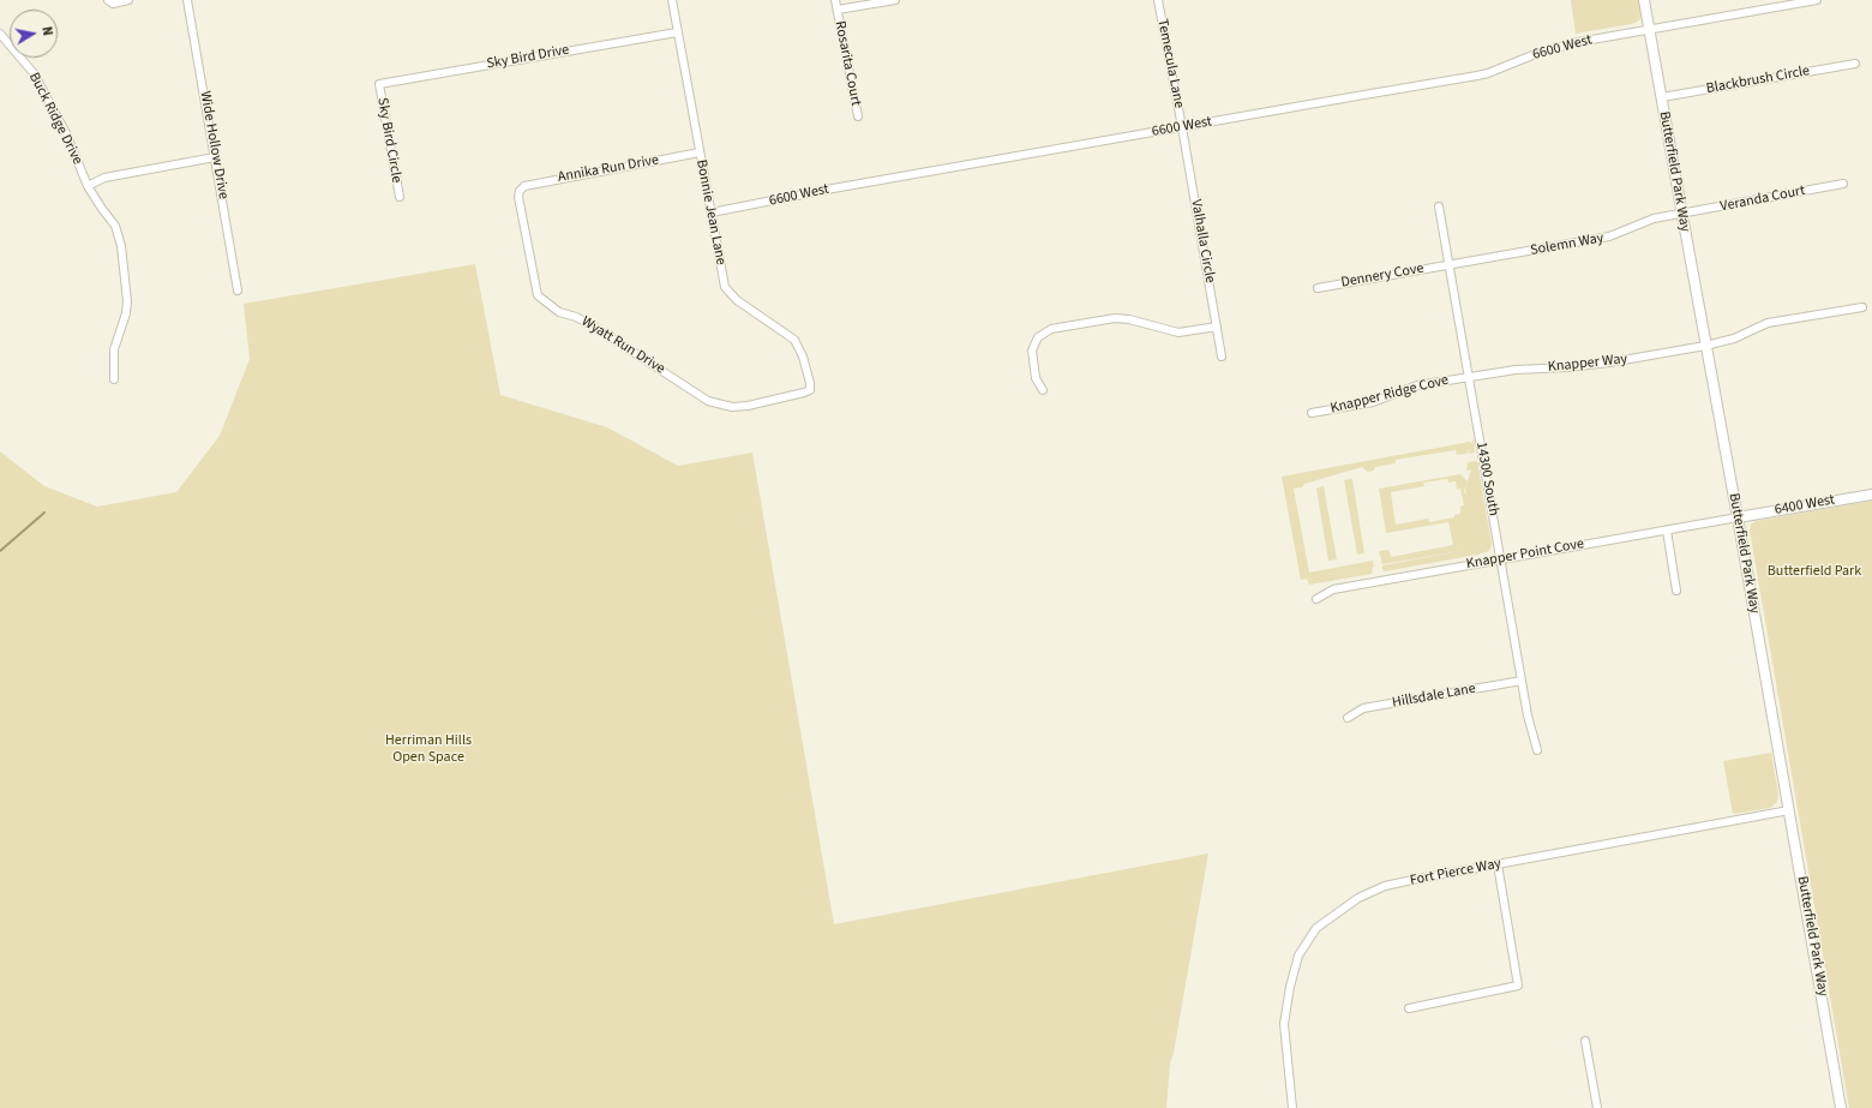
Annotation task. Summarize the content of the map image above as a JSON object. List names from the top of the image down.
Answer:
{
  "streets": {
    "street": [
      "6600 West",
      "Sky Bird Drive",
      "Rosarita Court",
      "Temecula Lane",
      "Blackbrush Circle",
      "Buck Ridge Drive",
      "Sky Bird Circle",
      "Wide Hollow Drive",
      "Annika Run Drive",
      "Butterfield Park Way",
      "Veranda Court",
      "Bonnie Jean Lane",
      "Valhalla Circle",
      "Solemn Way",
      "Dennery Cove",
      "Wyatt Run Drive",
      "Knapper Way",
      "Knapper Ridge Cove",
      "14300 South",
      "6400 West",
      "Knapper Point Cove",
      "Hillsdale Lane",
      "Fort Pierce Way"
    ]
  },
  "crossings": [
    ["6600 West", "Temecula Lane"],
    ["6600 West", "Butterfield Park Way"],
    ["6600 West", "Bonnie Jean Lane"],
    ["6600 West", "Valhalla Circle"],
    ["Sky Bird Drive", "Sky Bird Circle"],
    ["Sky Bird Drive", "Bonnie Jean Lane"],
    ["Temecula Lane", "Valhalla Circle"],
    ["Blackbrush Circle", "Butterfield Park Way"],
    ["Annika Run Drive", "Bonnie Jean Lane"],
    ["Annika Run Drive", "Wyatt Run Drive"],
    ["Butterfield Park Way", "Veranda Court"],
    ["Butterfield Park Way", "Solemn Way"],
    ["Butterfield Park Way", "Knapper Way"],
    ["Butterfield Park Way", "6400 West"],
    ["Butterfield Park Way", "Knapper Point Cove"],
    ["Butterfield Park Way", "Fort Pierce Way"],
    ["Veranda Court", "Solemn Way"],
    ["Bonnie Jean Lane", "Wyatt Run Drive"],
    ["Solemn Way", "Dennery Cove"],
    ["Solemn Way", "14300 South"],
    ["Dennery Cove", "14300 South"],
    ["Knapper Way", "Knapper Ridge Cove"],
    ["Knapper Way", "14300 South"],
    ["Knapper Ridge Cove", "14300 South"],
    ["14300 South", "Knapper Point Cove"],
    ["14300 South", "Hillsdale Lane"],
    ["6400 West", "Knapper Point Cove"]
  ],
  "parks": ["Butterfield Park", "Herriman Hills Open Space"],
  "north": "right"
}
